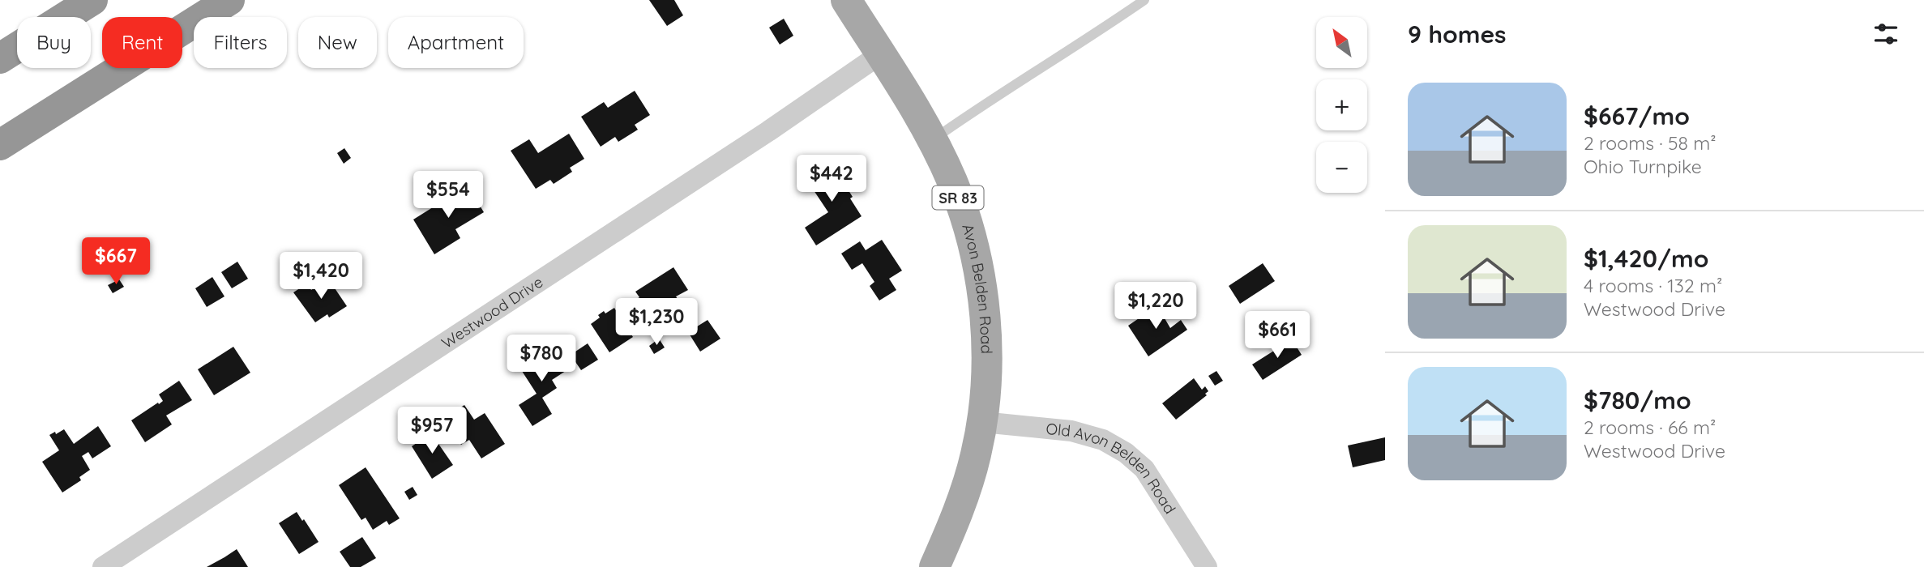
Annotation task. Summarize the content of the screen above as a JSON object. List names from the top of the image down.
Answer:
{
  "streets": {
    "main road": ["SR 83", "Avon Belden Road"],
    "street": ["Westwood Drive", "Old Avon Belden Road"]
  },
  "crossings": [
    ["Avon Belden Road", "Westwood Drive"],
    ["Avon Belden Road", "Old Avon Belden Road"]
  ],
  "north": "top left",
  "page": {
    "heading": "9 homes",
    "map_buttons": ["+", "−"],
    "chip": [
      "Buy",
      "Rent",
      "Filters",
      "New",
      "Apartment"
    ],
    "list": [
      {
        "name": "$667/mo",
        "note": "2 rooms · 58 m² · Ohio Turnpike"
      },
      {
        "name": "$1,420/mo",
        "note": "4 rooms · 132 m² · Westwood Drive"
      },
      {
        "name": "$780/mo",
        "note": "2 rooms · 66 m² · Westwood Drive"
      }
    ],
    "price": [
      "$442",
      "$554",
      "$667",
      "$1,420",
      "$1,220",
      "$1,230",
      "$661",
      "$780",
      "$957"
    ]
  }
}
